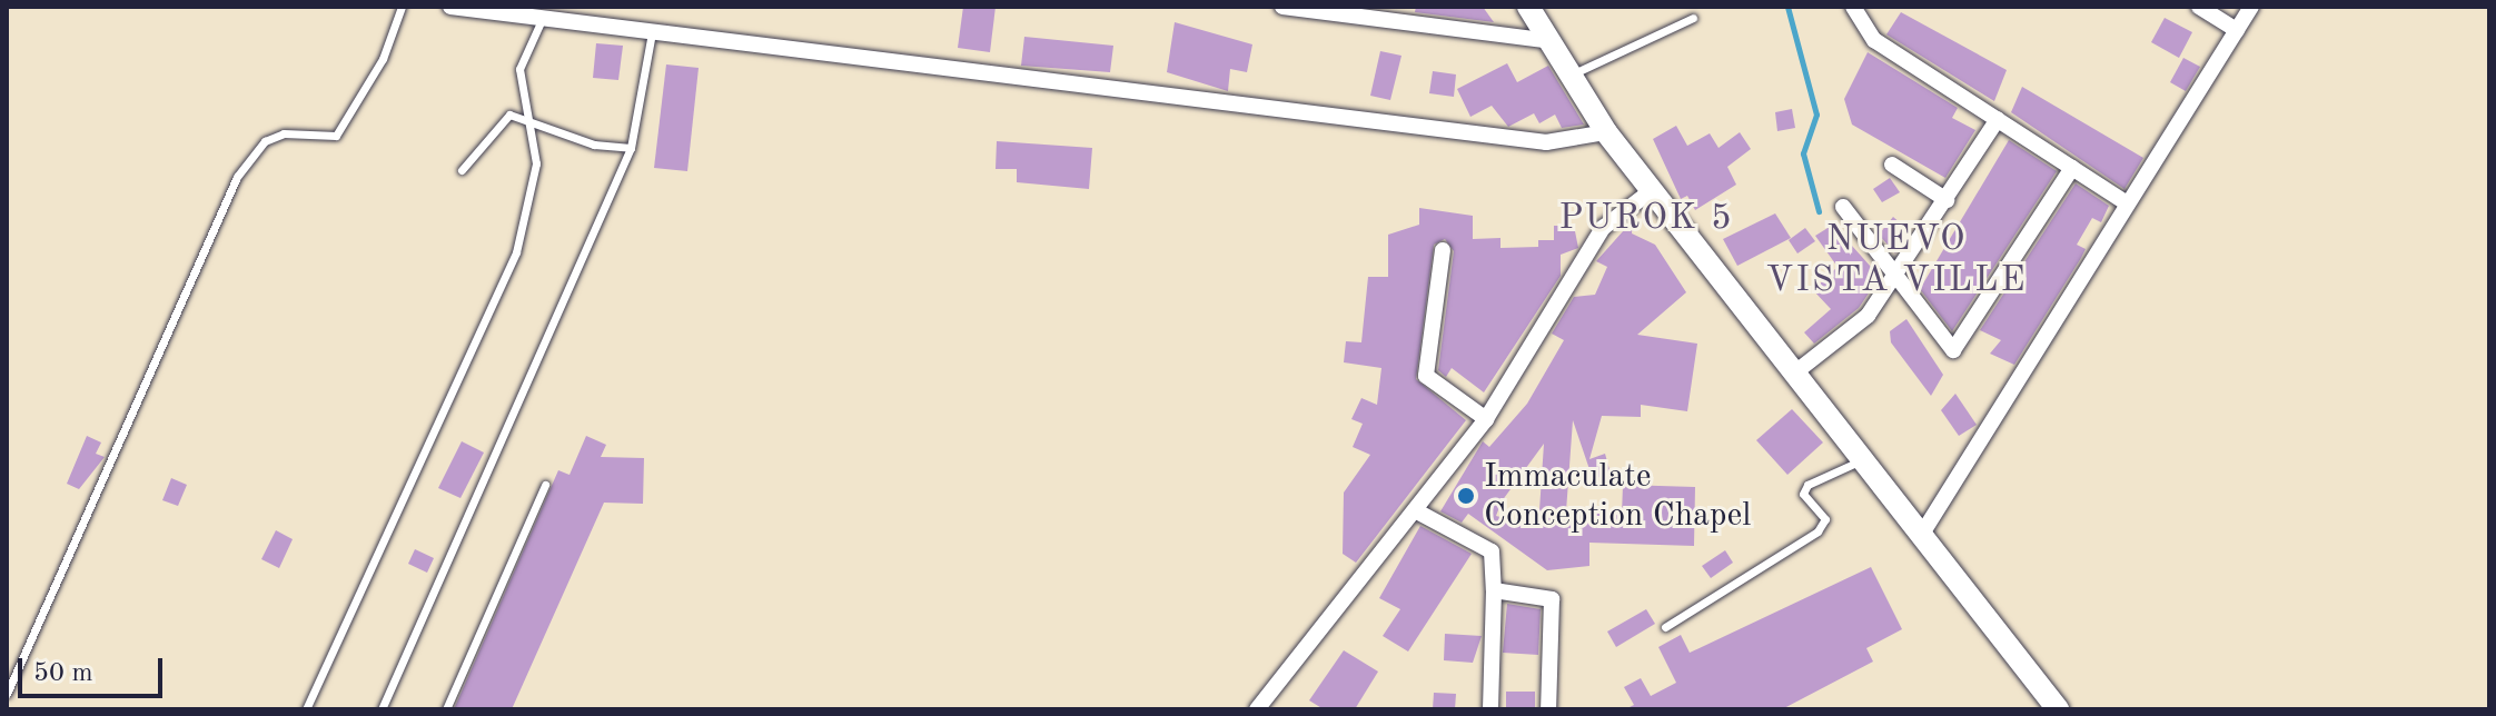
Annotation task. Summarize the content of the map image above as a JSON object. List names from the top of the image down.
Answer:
{
  "districts": ["PUROK 5", "NUEVO VISTA VILLE"],
  "places": ["Immaculate Conception Chapel"],
  "scale_bar": "50 m"
}
